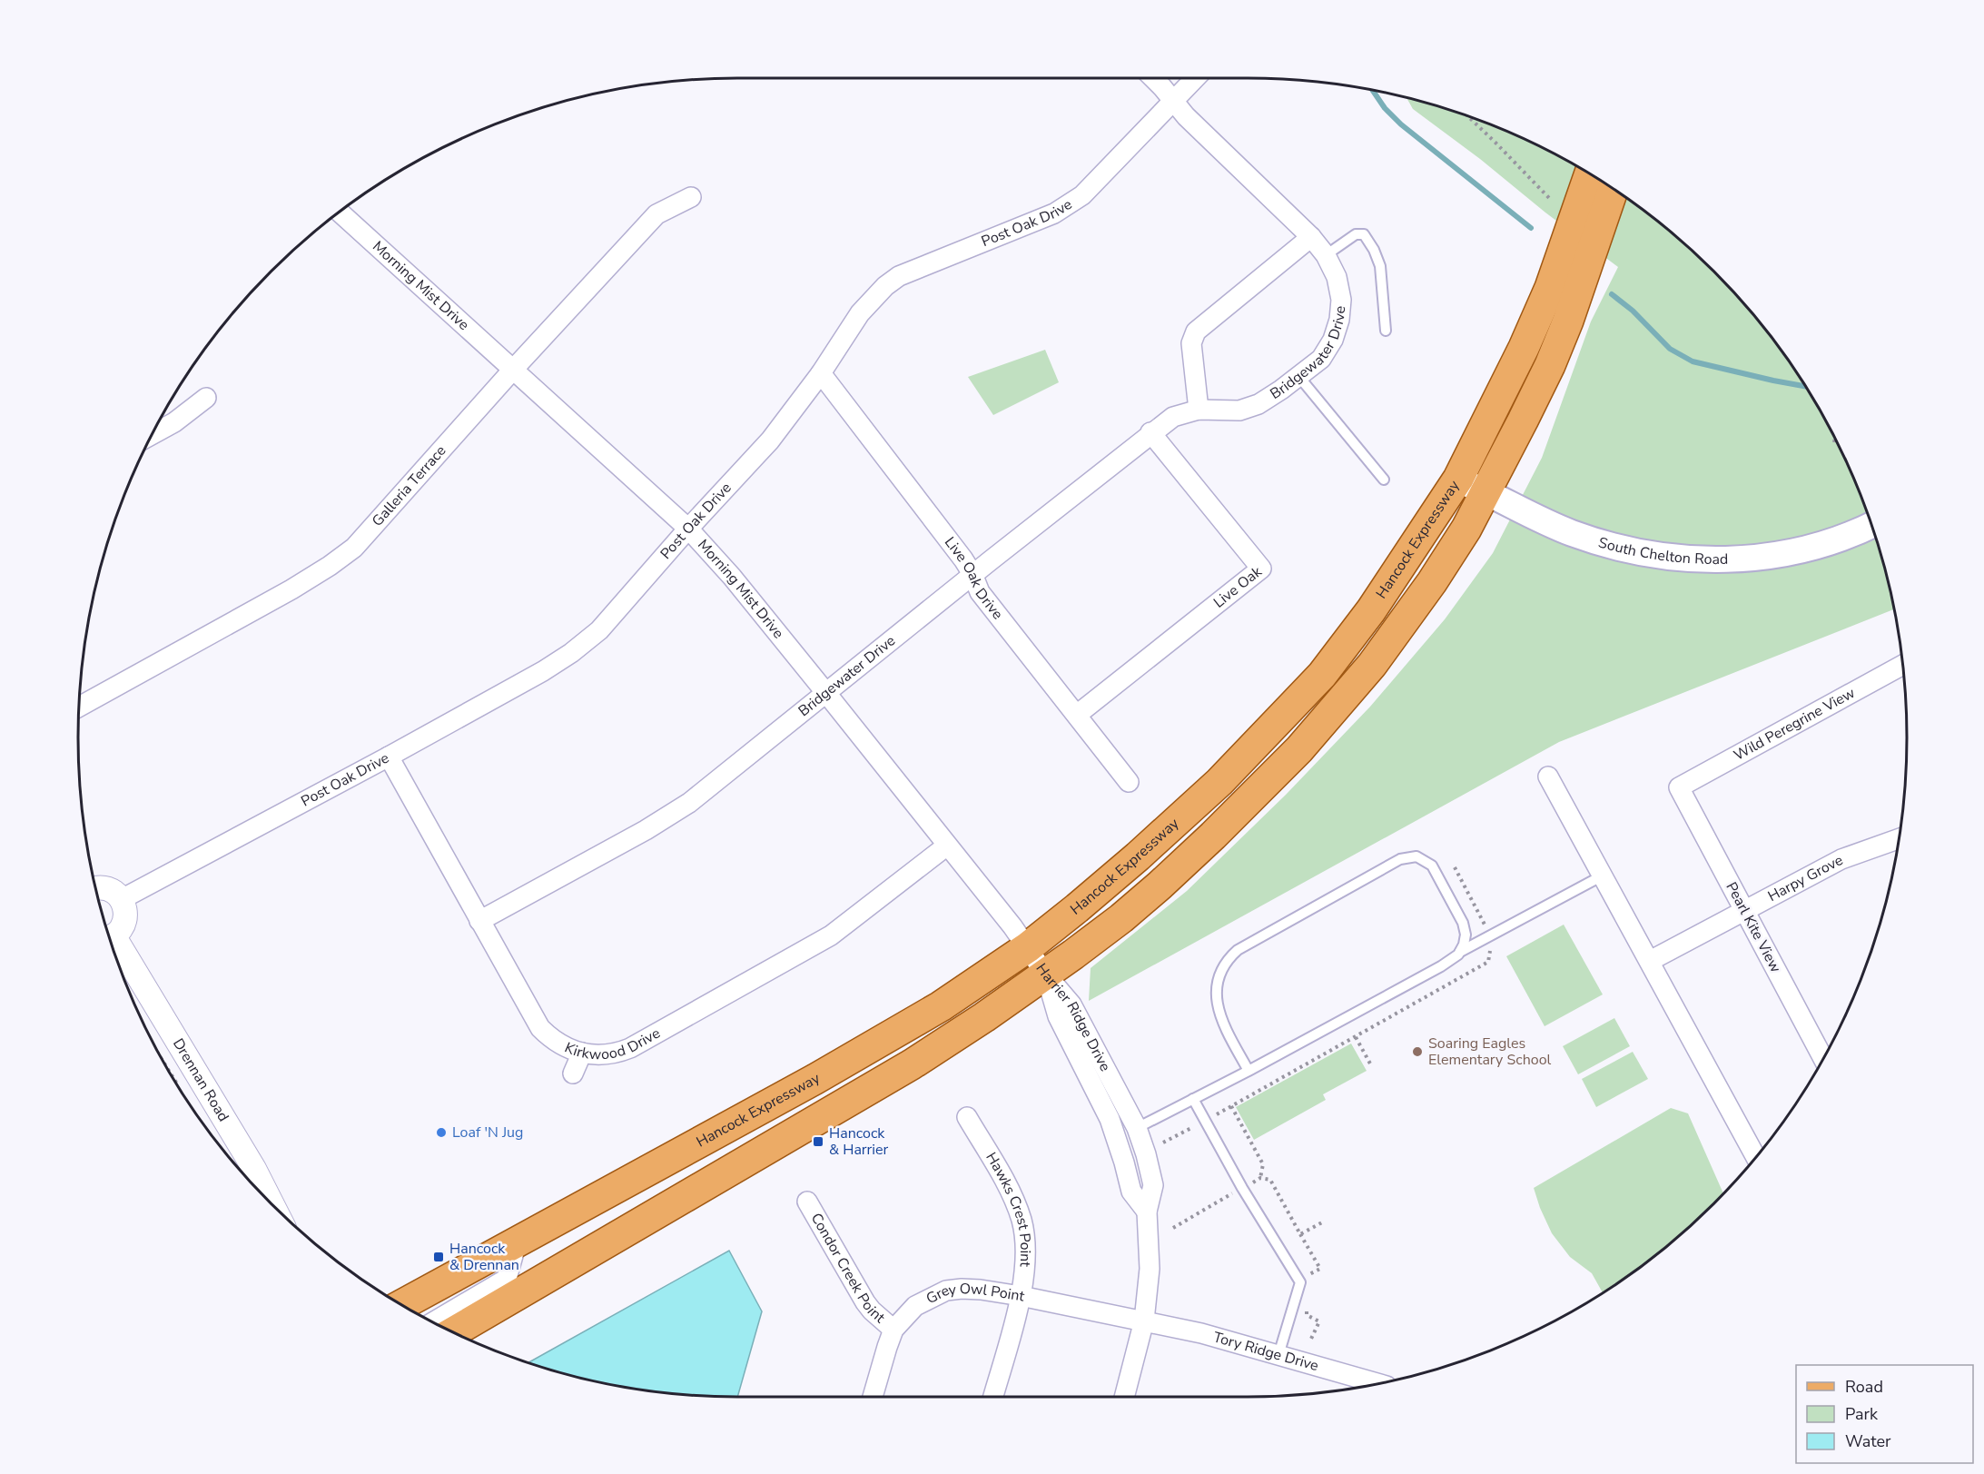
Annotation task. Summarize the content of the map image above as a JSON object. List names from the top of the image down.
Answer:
{
  "streets": {
    "main road": ["Hancock Expressway", "South Chelton Road"],
    "street": [
      "Post Oak Drive",
      "Morning Mist Drive",
      "Bridgewater Drive",
      "Galleria Terrace",
      "Live Oak Drive",
      "Live Oak",
      "Wild Peregrine View",
      "Harpy Grove",
      "Pearl Kite View",
      "Harrier Ridge Drive",
      "Kirkwood Drive",
      "Drennan Road",
      "Hawks Crest Point",
      "Condor Creek Point",
      "Grey Owl Point",
      "Tory Ridge Drive"
    ]
  },
  "crossings": [
    ["Post Oak Drive", "Morning Mist Drive"],
    ["Post Oak Drive", "Bridgewater Drive"],
    ["Post Oak Drive", "Live Oak Drive"],
    ["Post Oak Drive", "Kirkwood Drive"],
    ["Morning Mist Drive", "Bridgewater Drive"],
    ["Morning Mist Drive", "Galleria Terrace"],
    ["Morning Mist Drive", "Hancock Expressway"],
    ["Morning Mist Drive", "Harrier Ridge Drive"],
    ["Morning Mist Drive", "Kirkwood Drive"],
    ["Bridgewater Drive", "Live Oak Drive"],
    ["Bridgewater Drive", "Live Oak"],
    ["Bridgewater Drive", "Kirkwood Drive"],
    ["Hancock Expressway", "South Chelton Road"],
    ["Live Oak Drive", "Live Oak"],
    ["Wild Peregrine View", "Pearl Kite View"],
    ["Harpy Grove", "Pearl Kite View"],
    ["Harrier Ridge Drive", "Grey Owl Point"],
    ["Harrier Ridge Drive", "Tory Ridge Drive"],
    ["Hawks Crest Point", "Grey Owl Point"],
    ["Condor Creek Point", "Grey Owl Point"],
    ["Grey Owl Point", "Tory Ridge Drive"]
  ],
  "places": {
    "other": ["Soaring Eagles Elementary School", "Loaf 'N Jug"],
    "transit": ["Hancock & Harrier", "Hancock & Drennan"]
  },
  "legend": ["Road", "Park", "Water"]
}
